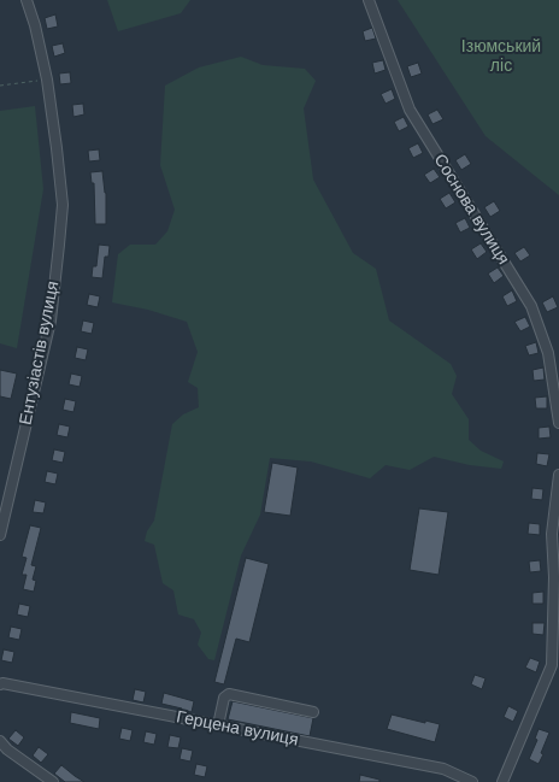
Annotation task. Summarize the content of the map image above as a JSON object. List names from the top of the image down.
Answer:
{
  "streets": {
    "street": ["Соснова вулиця", "Ентузіастів вулиця", "Герцена вулиця"]
  },
  "parks": ["Ізюмський ліс"]
}
